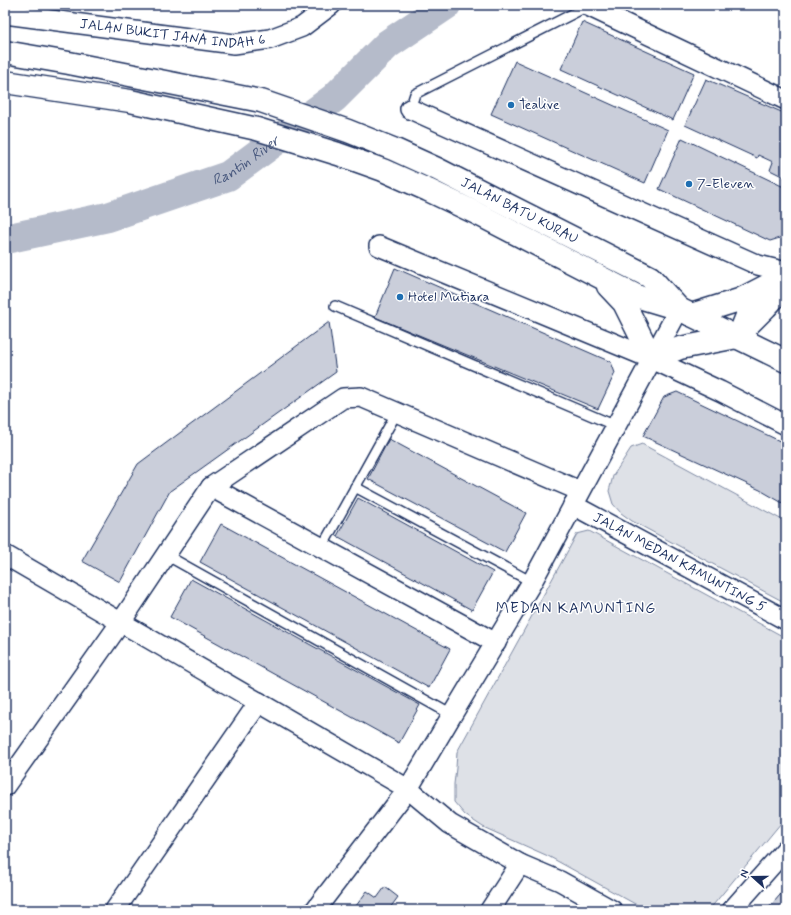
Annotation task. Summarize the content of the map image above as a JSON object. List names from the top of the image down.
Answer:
{
  "streets": {
    "main road": ["JALAN BATU KURAU"],
    "street": ["JALAN BUKIT JANA INDAH 6", "JALAN MEDAN KAMUNTING 5"]
  },
  "districts": ["MEDAN KAMUNTING"],
  "water": ["Rantin River"],
  "places": ["Tealive", "7-Eleven", "Hotel Mutiara"],
  "north": "left"
}
